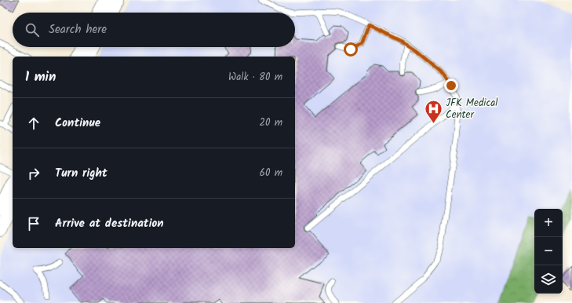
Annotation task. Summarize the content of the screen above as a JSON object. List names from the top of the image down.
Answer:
{
  "places": {
    "hospital": ["JFK Medical Center"]
  },
  "page": {
    "search": "Search here",
    "heading": ["1 min", "Walk · 80 m"],
    "list": [
      ["Continue", "20 m"],
      ["Turn right", "60 m"],
      "Arrive at destination"
    ],
    "map_buttons": ["+", "−"]
  }
}
